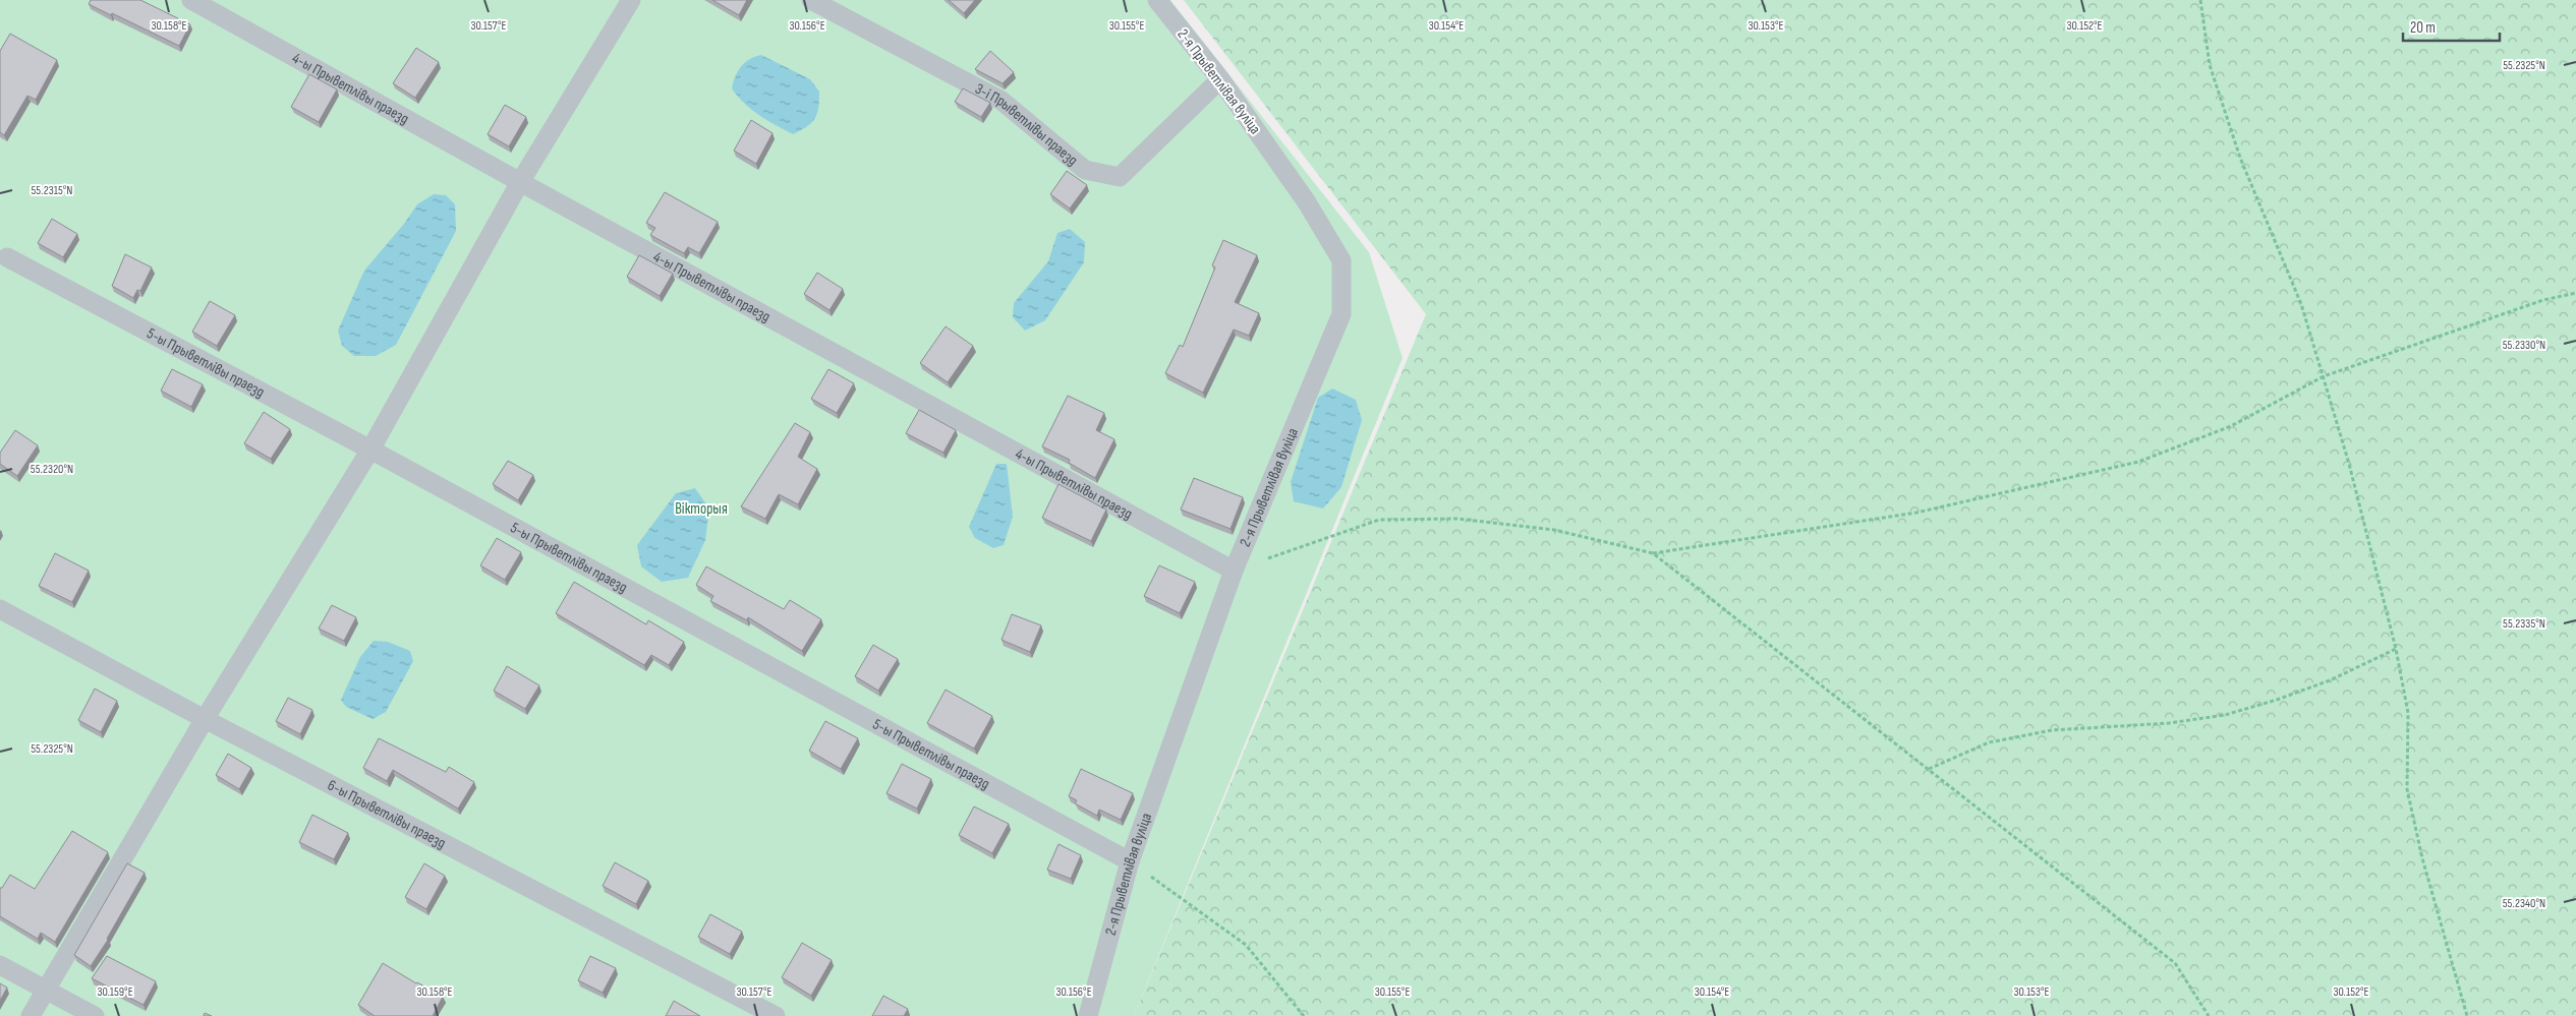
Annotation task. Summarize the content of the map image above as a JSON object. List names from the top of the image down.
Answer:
{
  "streets": {
    "lane": [
      "2-я Прыветлівая вуліца",
      "4-ы Прыветлівы праезд",
      "3-і Прыветлівы праезд",
      "5-ы Прыветлівы праезд",
      "6-ы Прыветлівы праезд"
    ]
  },
  "crossings": [
    ["2-я Прыветлівая вуліца", "4-ы Прыветлівы праезд"],
    ["2-я Прыветлівая вуліца", "3-і Прыветлівы праезд"],
    ["2-я Прыветлівая вуліца", "5-ы Прыветлівы праезд"]
  ],
  "parks": ["Вікторыя"],
  "scale_bar": "20 m",
  "coordinates": [
    "30.158°E",
    "30.157°E",
    "30.156°E",
    "30.155°E",
    "30.154°E",
    "30.153°E",
    "30.152°E",
    "55.2325°N",
    "55.2315°N",
    "55.2330°N",
    "55.2320°N",
    "55.2335°N",
    "55.2340°N",
    "30.159°E"
  ]
}
